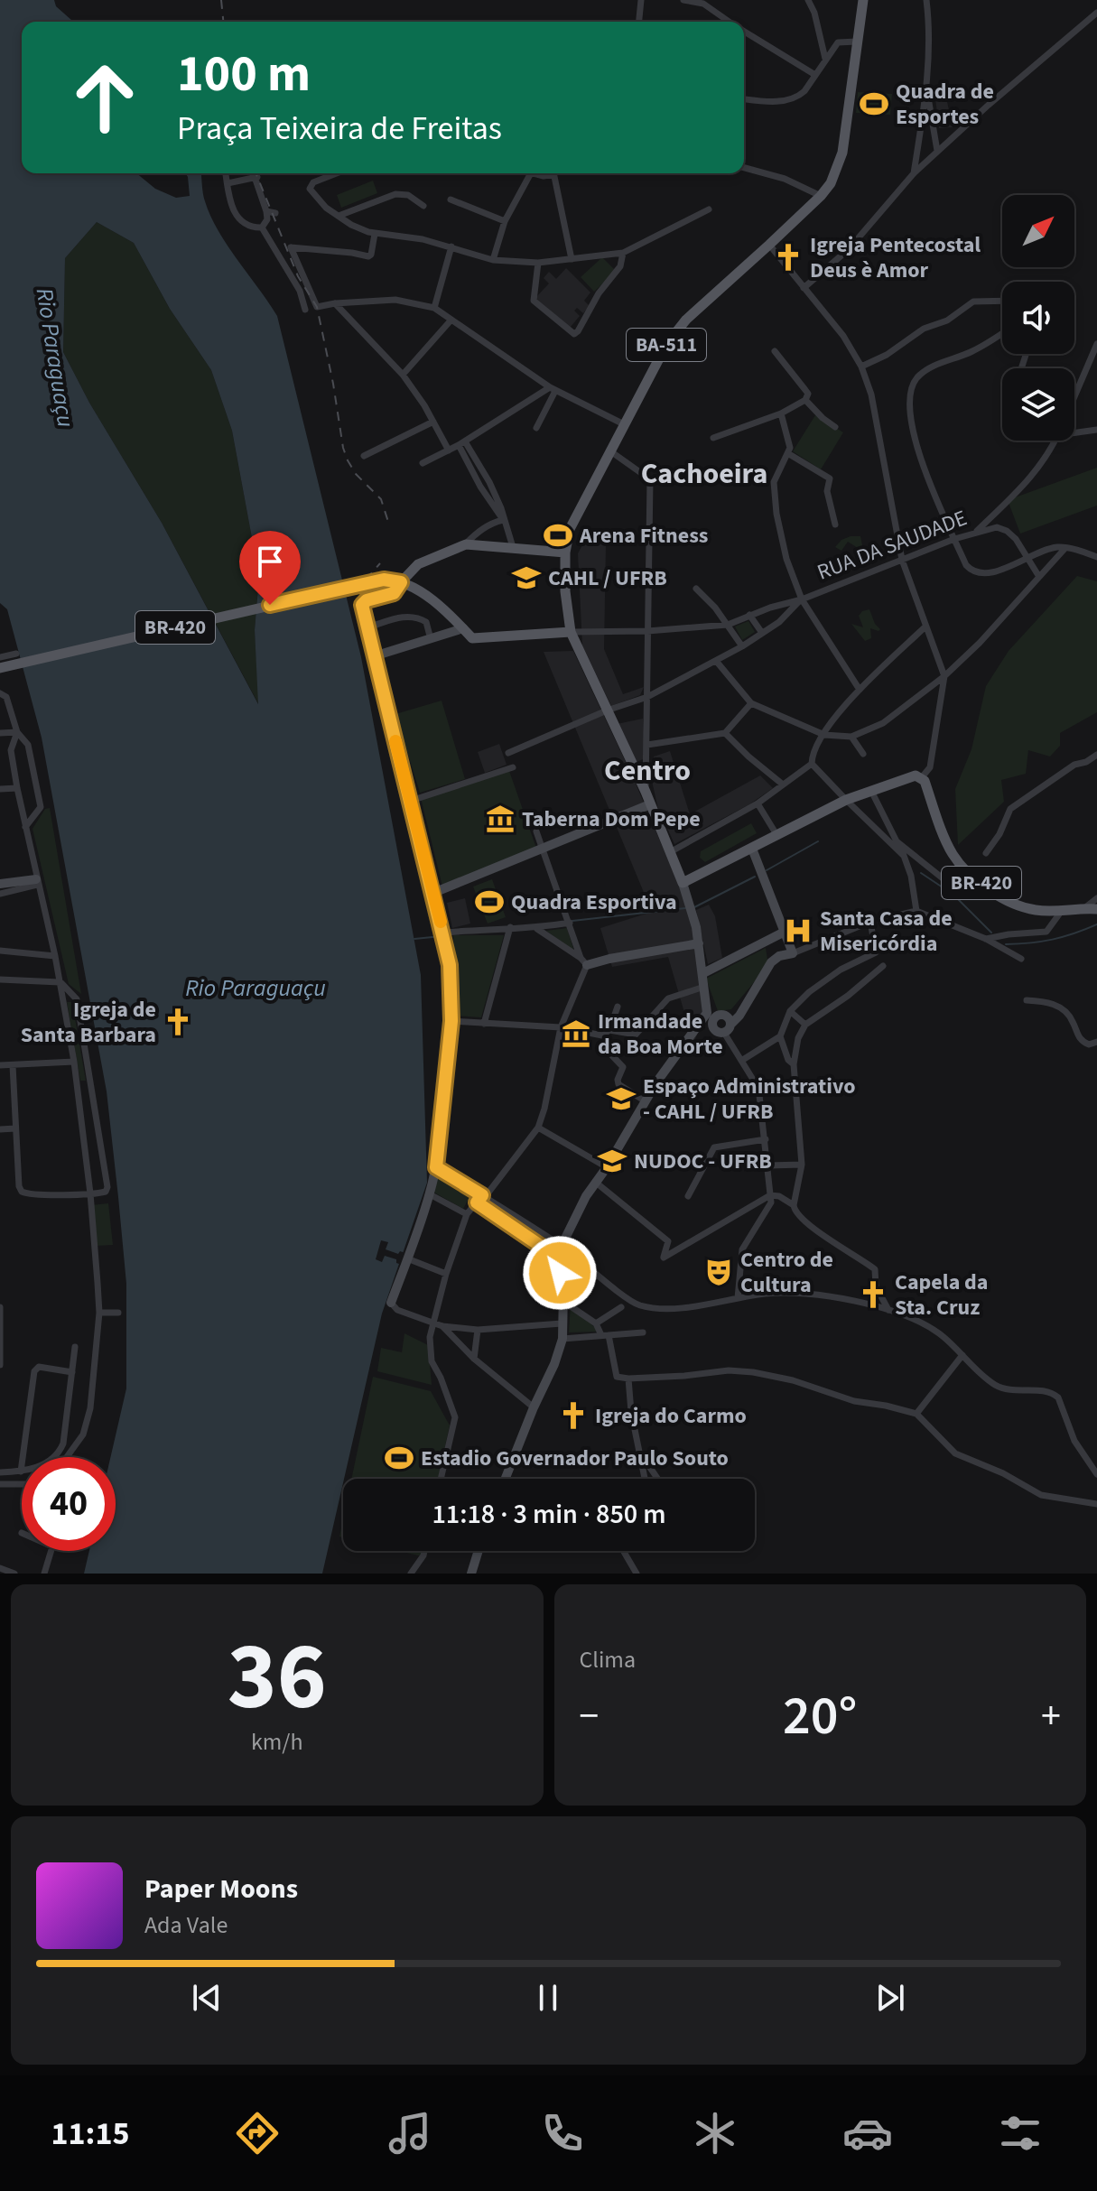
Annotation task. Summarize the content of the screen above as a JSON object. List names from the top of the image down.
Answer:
{
  "streets": {
    "main road": ["BA-511", "BR-420"],
    "street": ["RUA DA SAUDADE"]
  },
  "districts": ["Cachoeira", "Centro"],
  "water": ["Rio Paraguaçu"],
  "places": {
    "sports": [
      "Quadra de Esportes",
      "Arena Fitness",
      "Quadra Esportiva",
      "Estadio Governador Paulo Souto"
    ],
    "church": [
      "Igreja Pentecostal Deus è Amor",
      "Igreja de Santa Barbara",
      "Capela da Sta. Cruz",
      "Igreja do Carmo"
    ],
    "school or university": ["CAHL / UFRB", "Espaço Administrativo - CAHL / UFRB", "NUDOC - UFRB"],
    "museum": ["Taberna Dom Pepe", "Irmandade da Boa Morte"],
    "hospital": ["Santa Casa de Misericórdia"],
    "theatre": ["Centro de Cultura"]
  },
  "north": "top right",
  "page": {
    "turn": ["100 m", "Praça Teixeira de Freitas"],
    "limit": "40",
    "trip": "11:18 · 3 min · 850 m",
    "tile": [
      ["36", "km/h"],
      "Clima"
    ],
    "heat": ["−", "20°", "+"],
    "song": ["Paper Moons", "Ada Vale"],
    "tabs": "11:15"
  }
}
